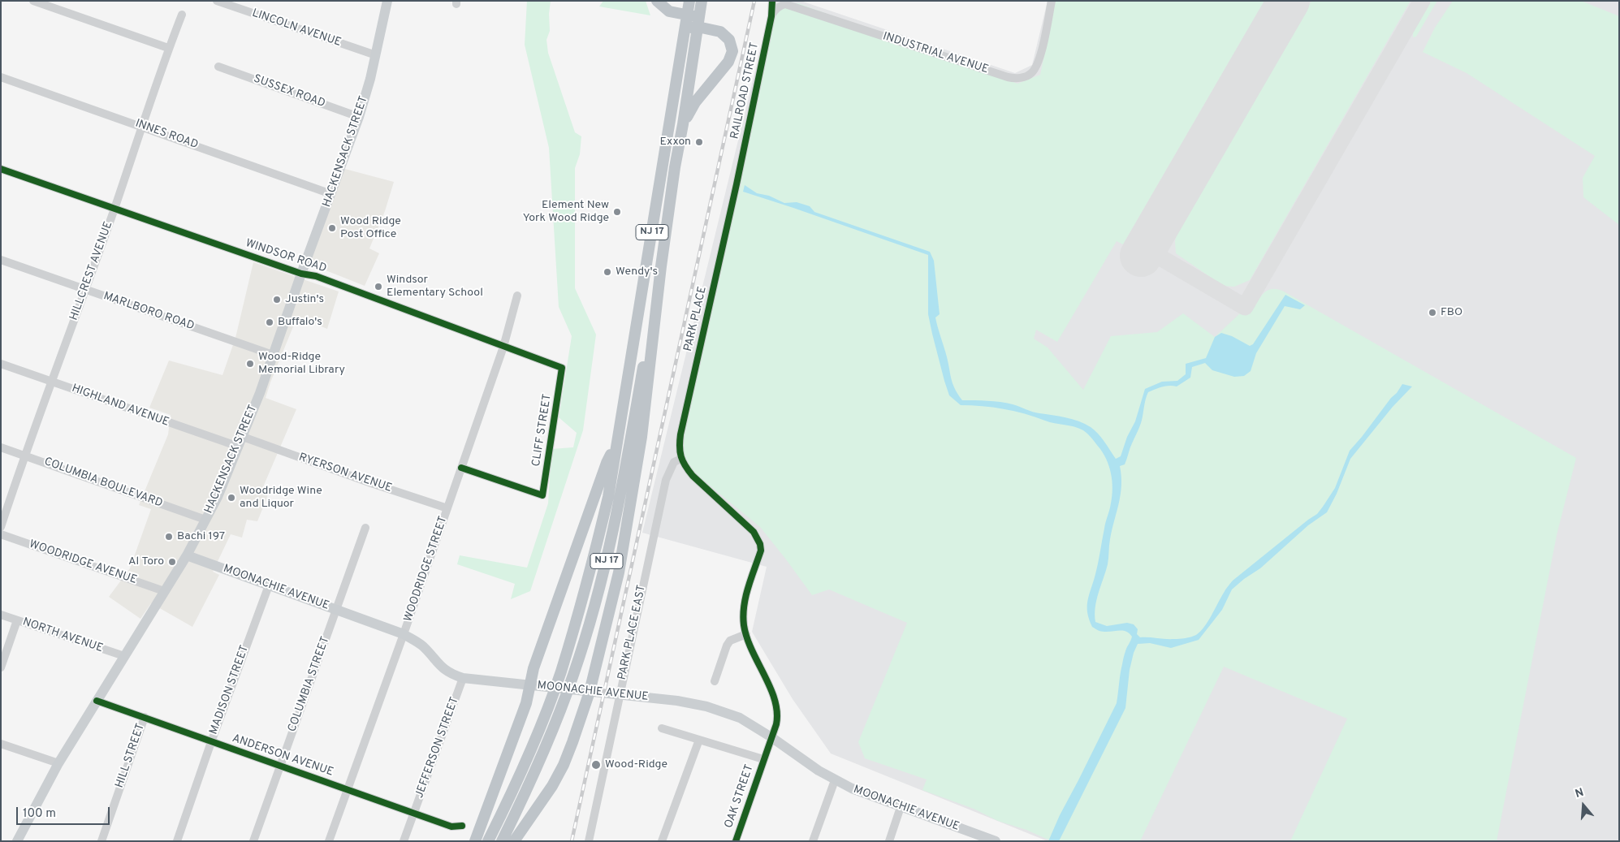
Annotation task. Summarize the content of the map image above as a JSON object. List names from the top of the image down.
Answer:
{
  "streets": {
    "highway": ["NJ 17"],
    "main road": ["HACKENSACK STREET", "MOONACHIE AVENUE"],
    "street": [
      "LINCOLN AVENUE",
      "INDUSTRIAL AVENUE",
      "RAILROAD STREET",
      "SUSSEX ROAD",
      "INNES ROAD",
      "WINDSOR ROAD",
      "HILLCREST AVENUE",
      "MARLBORO ROAD",
      "PARK PLACE",
      "HIGHLAND AVENUE",
      "CLIFF STREET",
      "RYERSON AVENUE",
      "COLUMBIA BOULEVARD",
      "WOODRIDGE AVENUE",
      "WOODRIDGE STREET",
      "PARK PLACE EAST",
      "NORTH AVENUE",
      "COLUMBIA STREET",
      "MADISON STREET",
      "JEFFERSON STREET",
      "HILL STREET",
      "ANDERSON AVENUE",
      "OAK STREET"
    ]
  },
  "crossings": [
    ["LINCOLN AVENUE", "HACKENSACK STREET"],
    ["INDUSTRIAL AVENUE", "RAILROAD STREET"],
    ["RAILROAD STREET", "PARK PLACE"],
    ["SUSSEX ROAD", "HACKENSACK STREET"],
    ["INNES ROAD", "HACKENSACK STREET"],
    ["INNES ROAD", "HILLCREST AVENUE"],
    ["HACKENSACK STREET", "WINDSOR ROAD"],
    ["HACKENSACK STREET", "MARLBORO ROAD"],
    ["HACKENSACK STREET", "HIGHLAND AVENUE"],
    ["HACKENSACK STREET", "RYERSON AVENUE"],
    ["HACKENSACK STREET", "COLUMBIA BOULEVARD"],
    ["HACKENSACK STREET", "WOODRIDGE AVENUE"],
    ["HACKENSACK STREET", "MOONACHIE AVENUE"],
    ["HACKENSACK STREET", "NORTH AVENUE"],
    ["HACKENSACK STREET", "ANDERSON AVENUE"],
    ["WINDSOR ROAD", "HILLCREST AVENUE"],
    ["WINDSOR ROAD", "CLIFF STREET"],
    ["WINDSOR ROAD", "WOODRIDGE STREET"],
    ["HILLCREST AVENUE", "MARLBORO ROAD"],
    ["HILLCREST AVENUE", "HIGHLAND AVENUE"],
    ["HILLCREST AVENUE", "COLUMBIA BOULEVARD"],
    ["PARK PLACE", "PARK PLACE EAST"],
    ["CLIFF STREET", "WOODRIDGE STREET"],
    ["RYERSON AVENUE", "WOODRIDGE STREET"],
    ["WOODRIDGE STREET", "MOONACHIE AVENUE"],
    ["WOODRIDGE STREET", "ANDERSON AVENUE"],
    ["MOONACHIE AVENUE", "COLUMBIA STREET"],
    ["MOONACHIE AVENUE", "MADISON STREET"],
    ["MOONACHIE AVENUE", "JEFFERSON STREET"],
    ["MOONACHIE AVENUE", "OAK STREET"],
    ["COLUMBIA STREET", "ANDERSON AVENUE"],
    ["MADISON STREET", "ANDERSON AVENUE"],
    ["JEFFERSON STREET", "ANDERSON AVENUE"],
    ["HILL STREET", "ANDERSON AVENUE"]
  ],
  "places": [
    "Exxon",
    "Element New York Wood Ridge",
    "Wood Ridge Post Office",
    "Wendy's",
    "Windsor Elementary School",
    "Justin's",
    "FBO",
    "Buffalo's",
    "Wood-Ridge Memorial Library",
    "Woodridge Wine and Liquor",
    "Bachi 197",
    "Al Toro",
    "Wood-Ridge"
  ],
  "scale_bar": "100 m",
  "north": "top"
}
